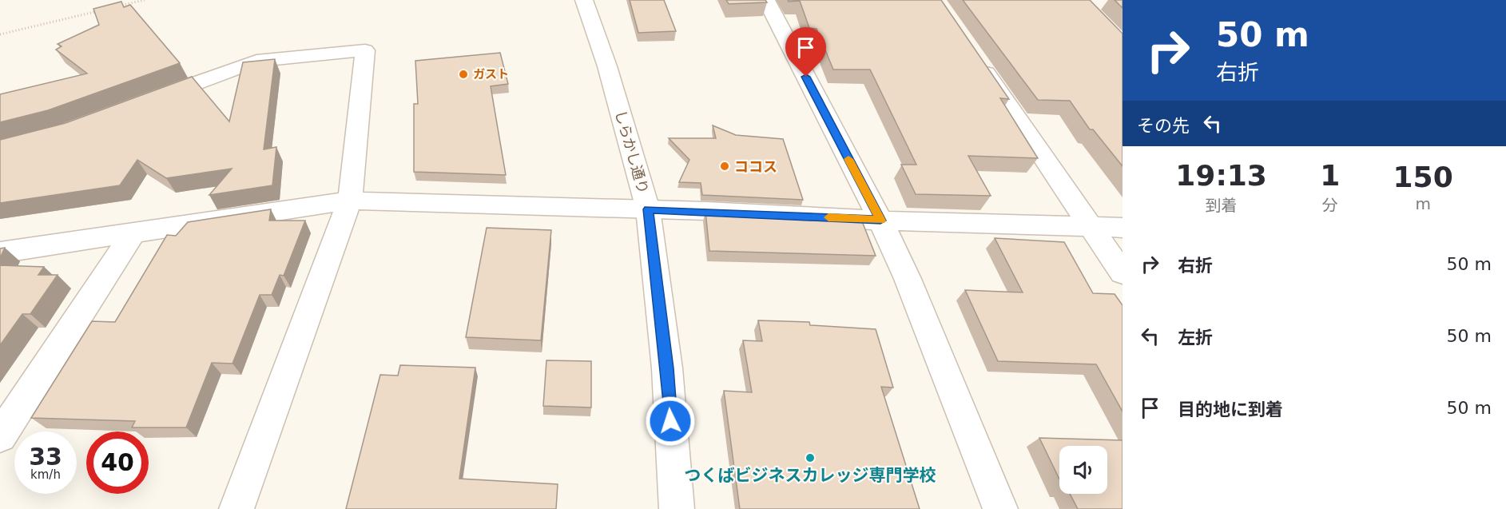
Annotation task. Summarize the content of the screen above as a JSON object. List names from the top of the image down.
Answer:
{
  "streets": {
    "street": ["しらかし通り"]
  },
  "places": ["ガスト", "ココス", "つくばビジネスカレッジ専門学校"],
  "page": {
    "turn": ["50 m", "右折"],
    "then": "その先",
    "eta": [
      "19:13",
      "到着",
      "1",
      "分",
      "150",
      "m"
    ],
    "list": [
      {
        "name": "右折",
        "value": "50 m"
      },
      {
        "name": "左折",
        "value": "50 m"
      },
      {
        "name": "目的地に到着",
        "value": "50 m"
      }
    ],
    "speed": "33 km/h",
    "limit": "40"
  }
}
